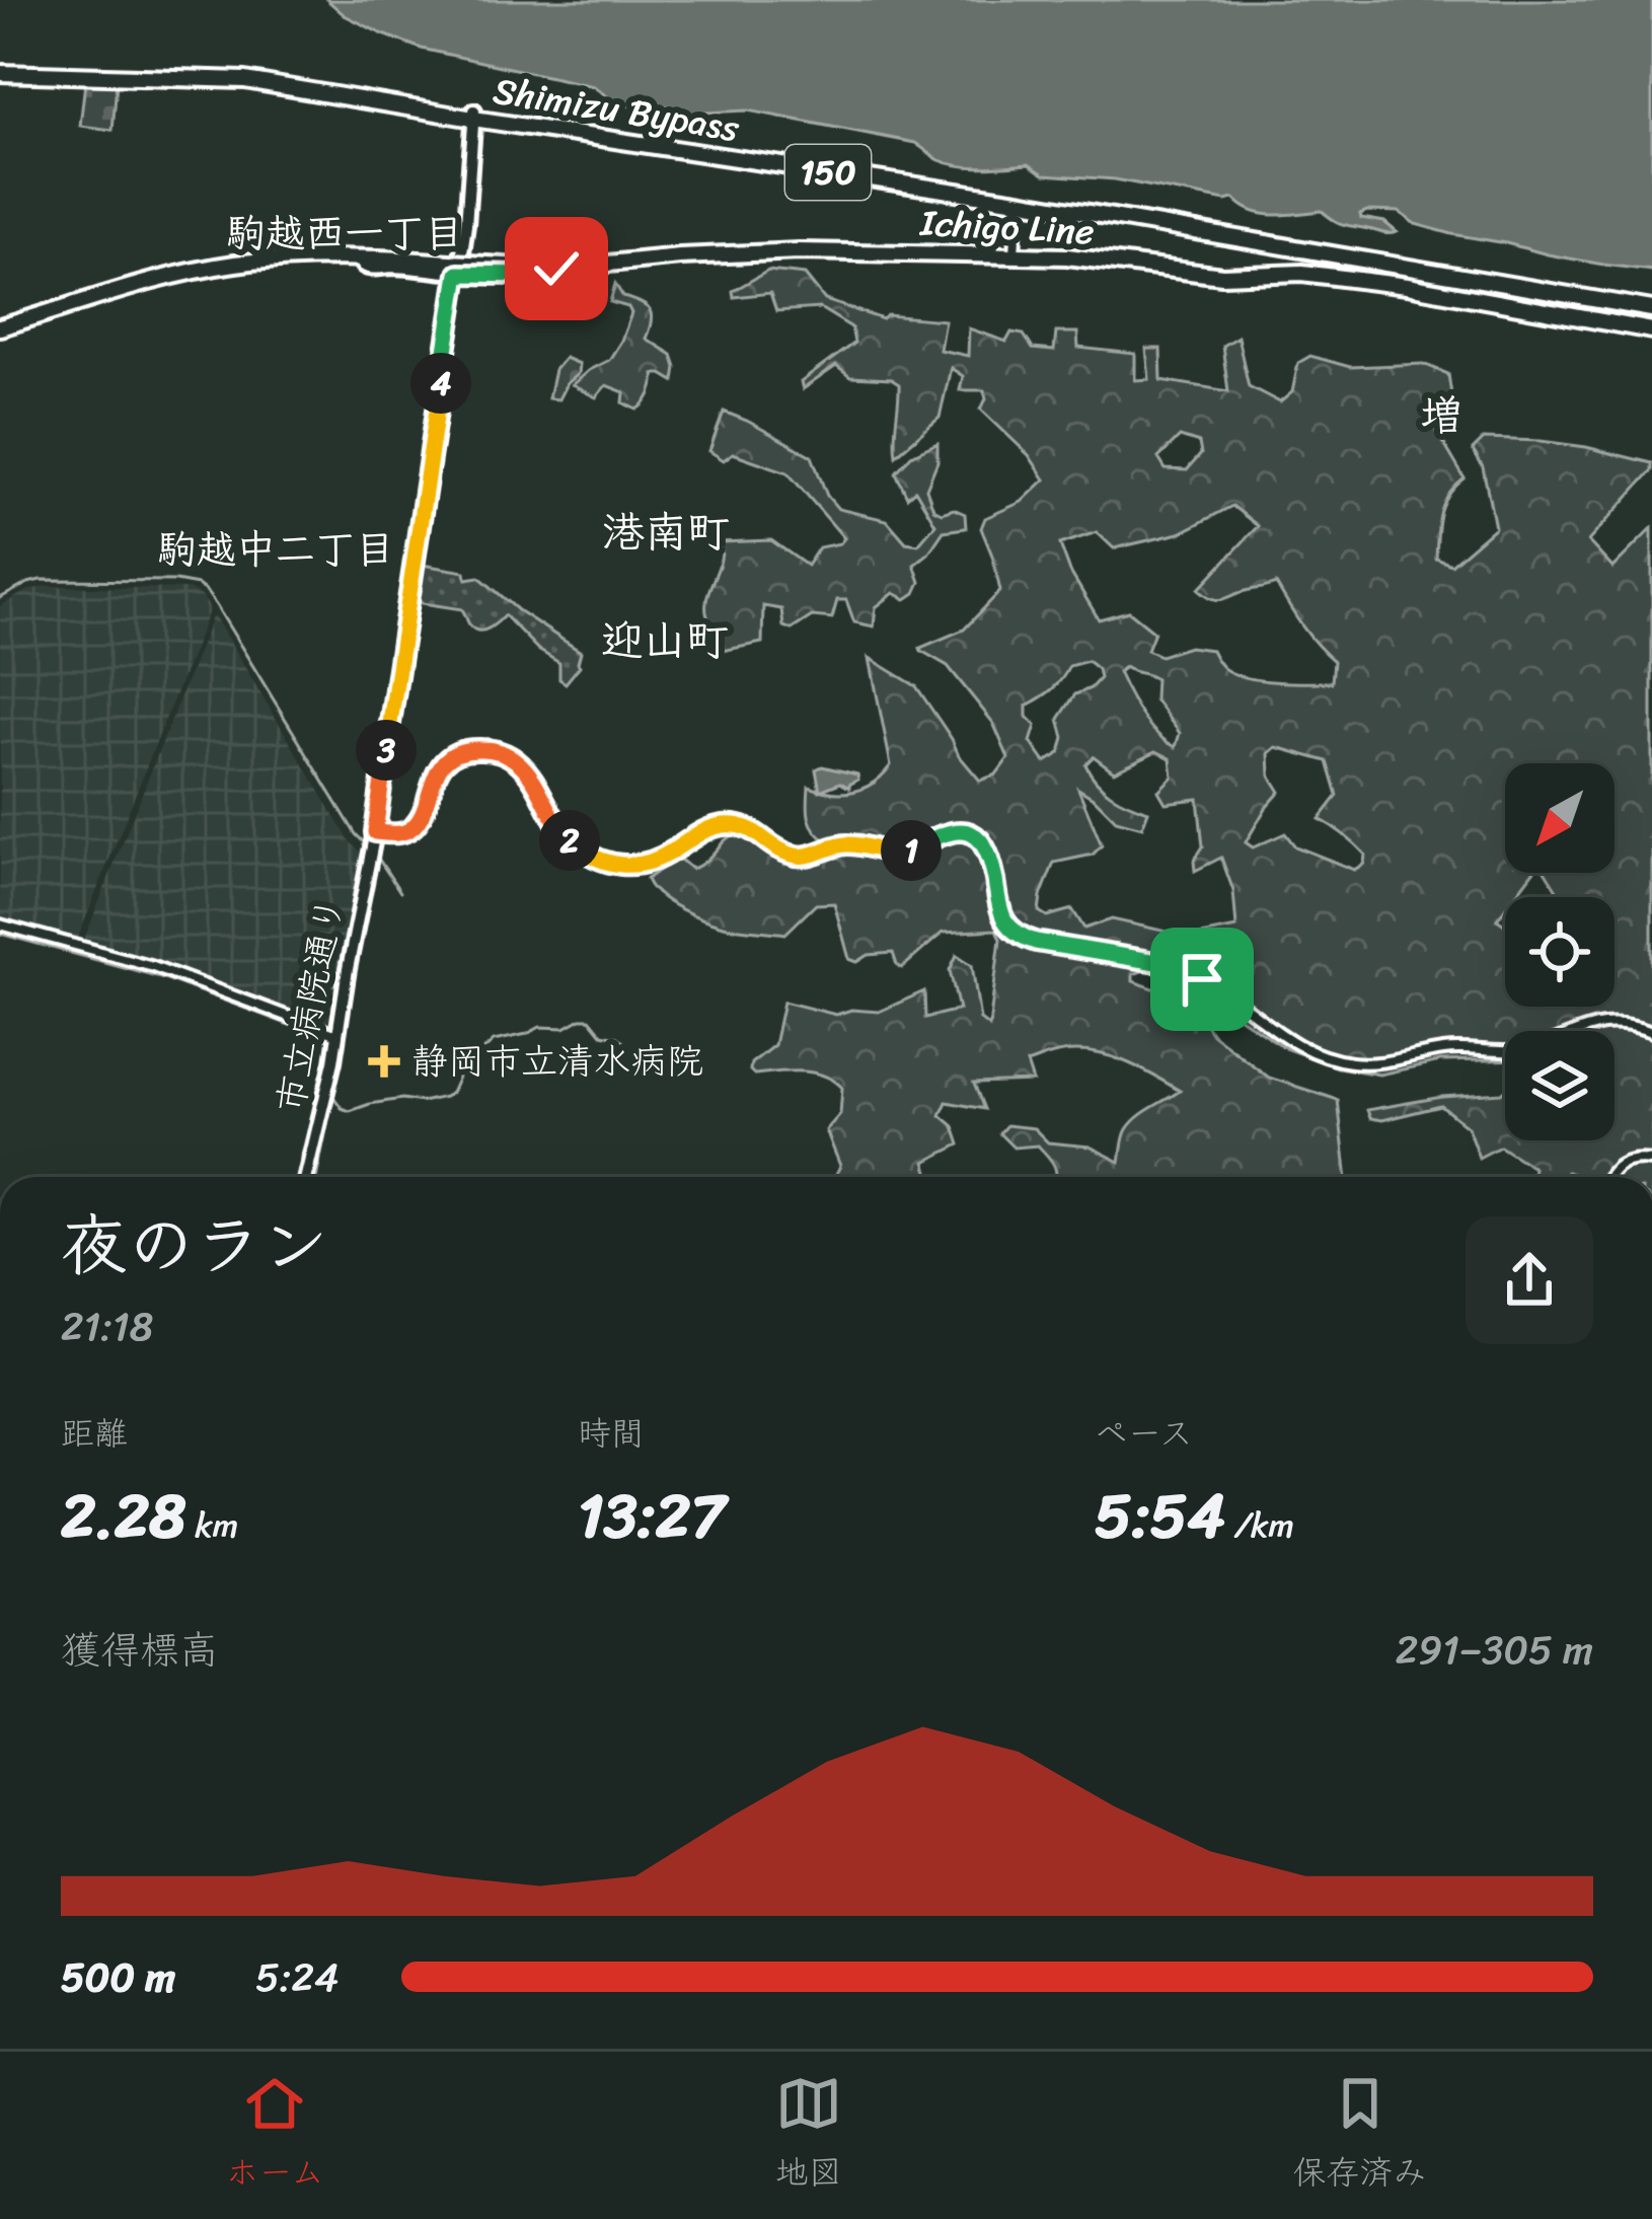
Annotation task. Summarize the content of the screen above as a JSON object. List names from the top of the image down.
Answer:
{
  "streets": {
    "highway": ["Shimizu Bypass", "150", "Ichigo Line"],
    "main road": ["市立病院通り"]
  },
  "crossings": [
    ["Shimizu Bypass", "市立病院通り"],
    ["Ichigo Line", "市立病院通り"]
  ],
  "districts": [
    "駒越西一丁目",
    "増",
    "港南町",
    "駒越中二丁目",
    "迎山町"
  ],
  "places": {
    "health": ["静岡市立清水病院"]
  },
  "north": "bottom left",
  "page": {
    "pins": [
      "4",
      "3",
      "2",
      "1"
    ],
    "heading": ["夜のラン", "21:18"],
    "stats": [
      ["距離", "2.28 km"],
      ["時間", "13:27"],
      ["ペース", "5:54 /km"]
    ],
    "chart": ["獲得標高", "291–305 m"],
    "list": [
      {
        "name": "500 m",
        "note": "5:24"
      }
    ],
    "tabs": ["ホーム", "地図", "保存済み"]
  }
}
